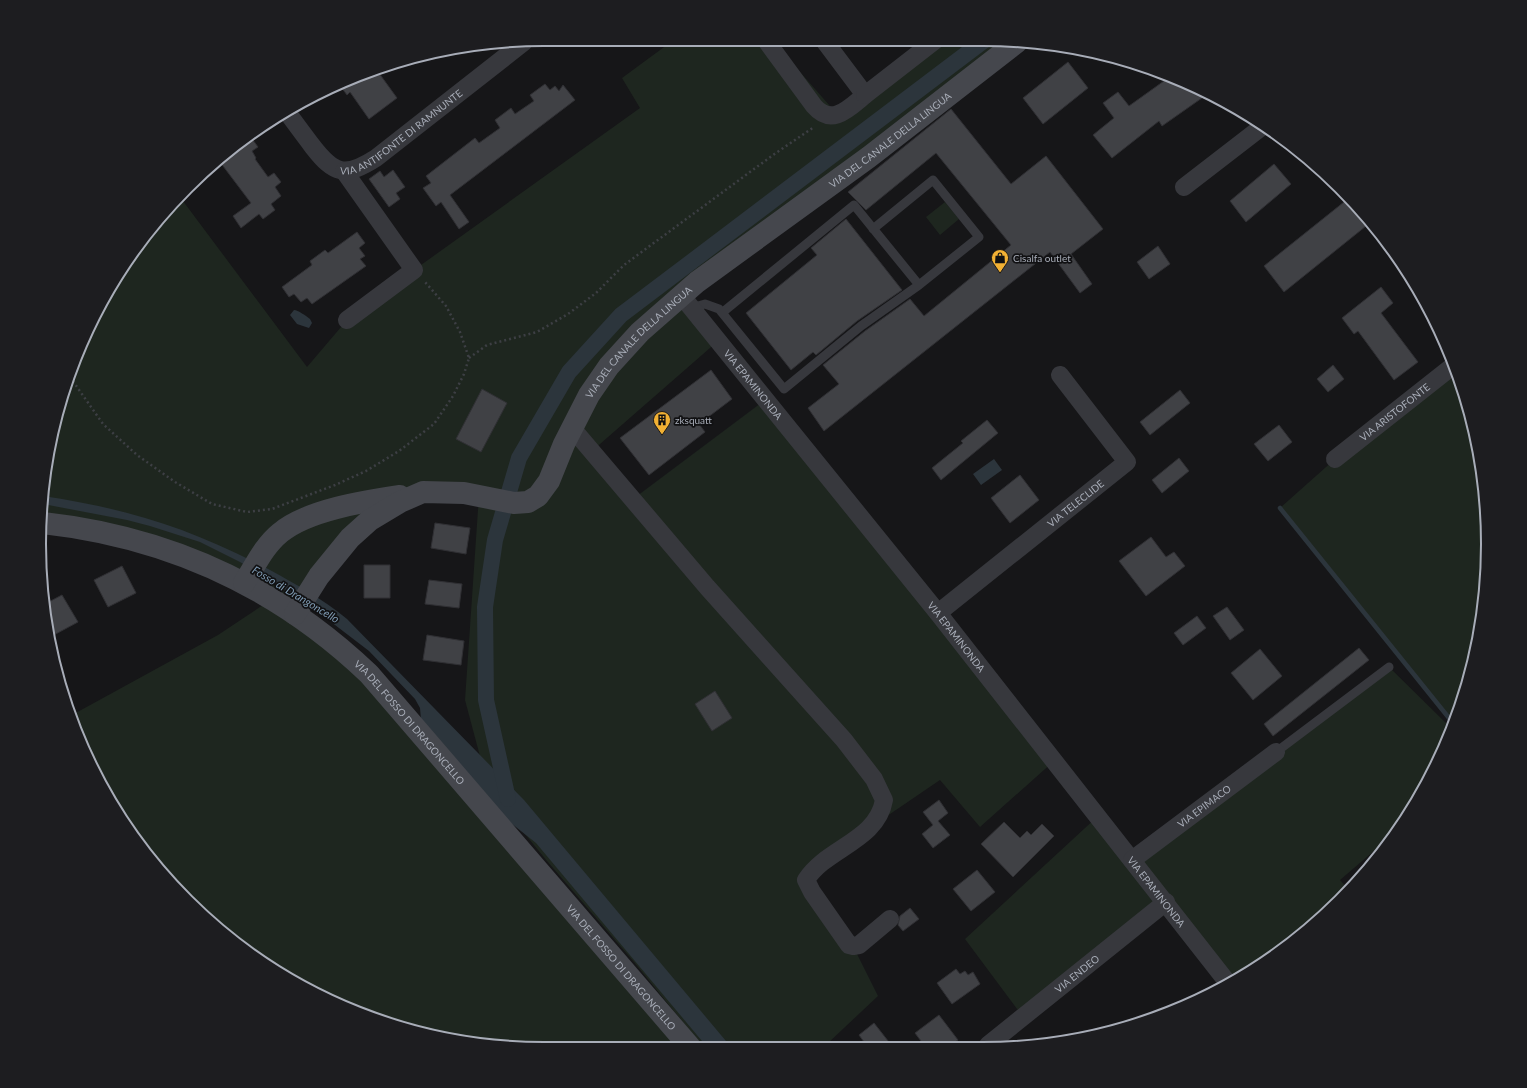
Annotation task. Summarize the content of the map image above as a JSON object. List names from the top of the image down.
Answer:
{
  "streets": {
    "street": [
      "VIA ANTIFONTE DI RAMNUNTE",
      "VIA DEL CANALE DELLA LINGUA",
      "VIA EPAMINONDA",
      "VIA ARISTOFONTE",
      "VIA TELECLIDE",
      "VIA DEL FOSSO DI DRAGONCELLO",
      "VIA EPIMACO",
      "VIA ENDEO"
    ]
  },
  "crossings": [
    ["VIA DEL CANALE DELLA LINGUA", "VIA EPAMINONDA"],
    ["VIA DEL CANALE DELLA LINGUA", "VIA DEL FOSSO DI DRAGONCELLO"],
    ["VIA EPAMINONDA", "VIA TELECLIDE"],
    ["VIA EPAMINONDA", "VIA EPIMACO"],
    ["VIA EPAMINONDA", "VIA ENDEO"]
  ],
  "water": ["Fosso di Drangoncello"],
  "places": {
    "shop": ["Cisalfa outlet"],
    "building": ["zksquatt"]
  }
}
